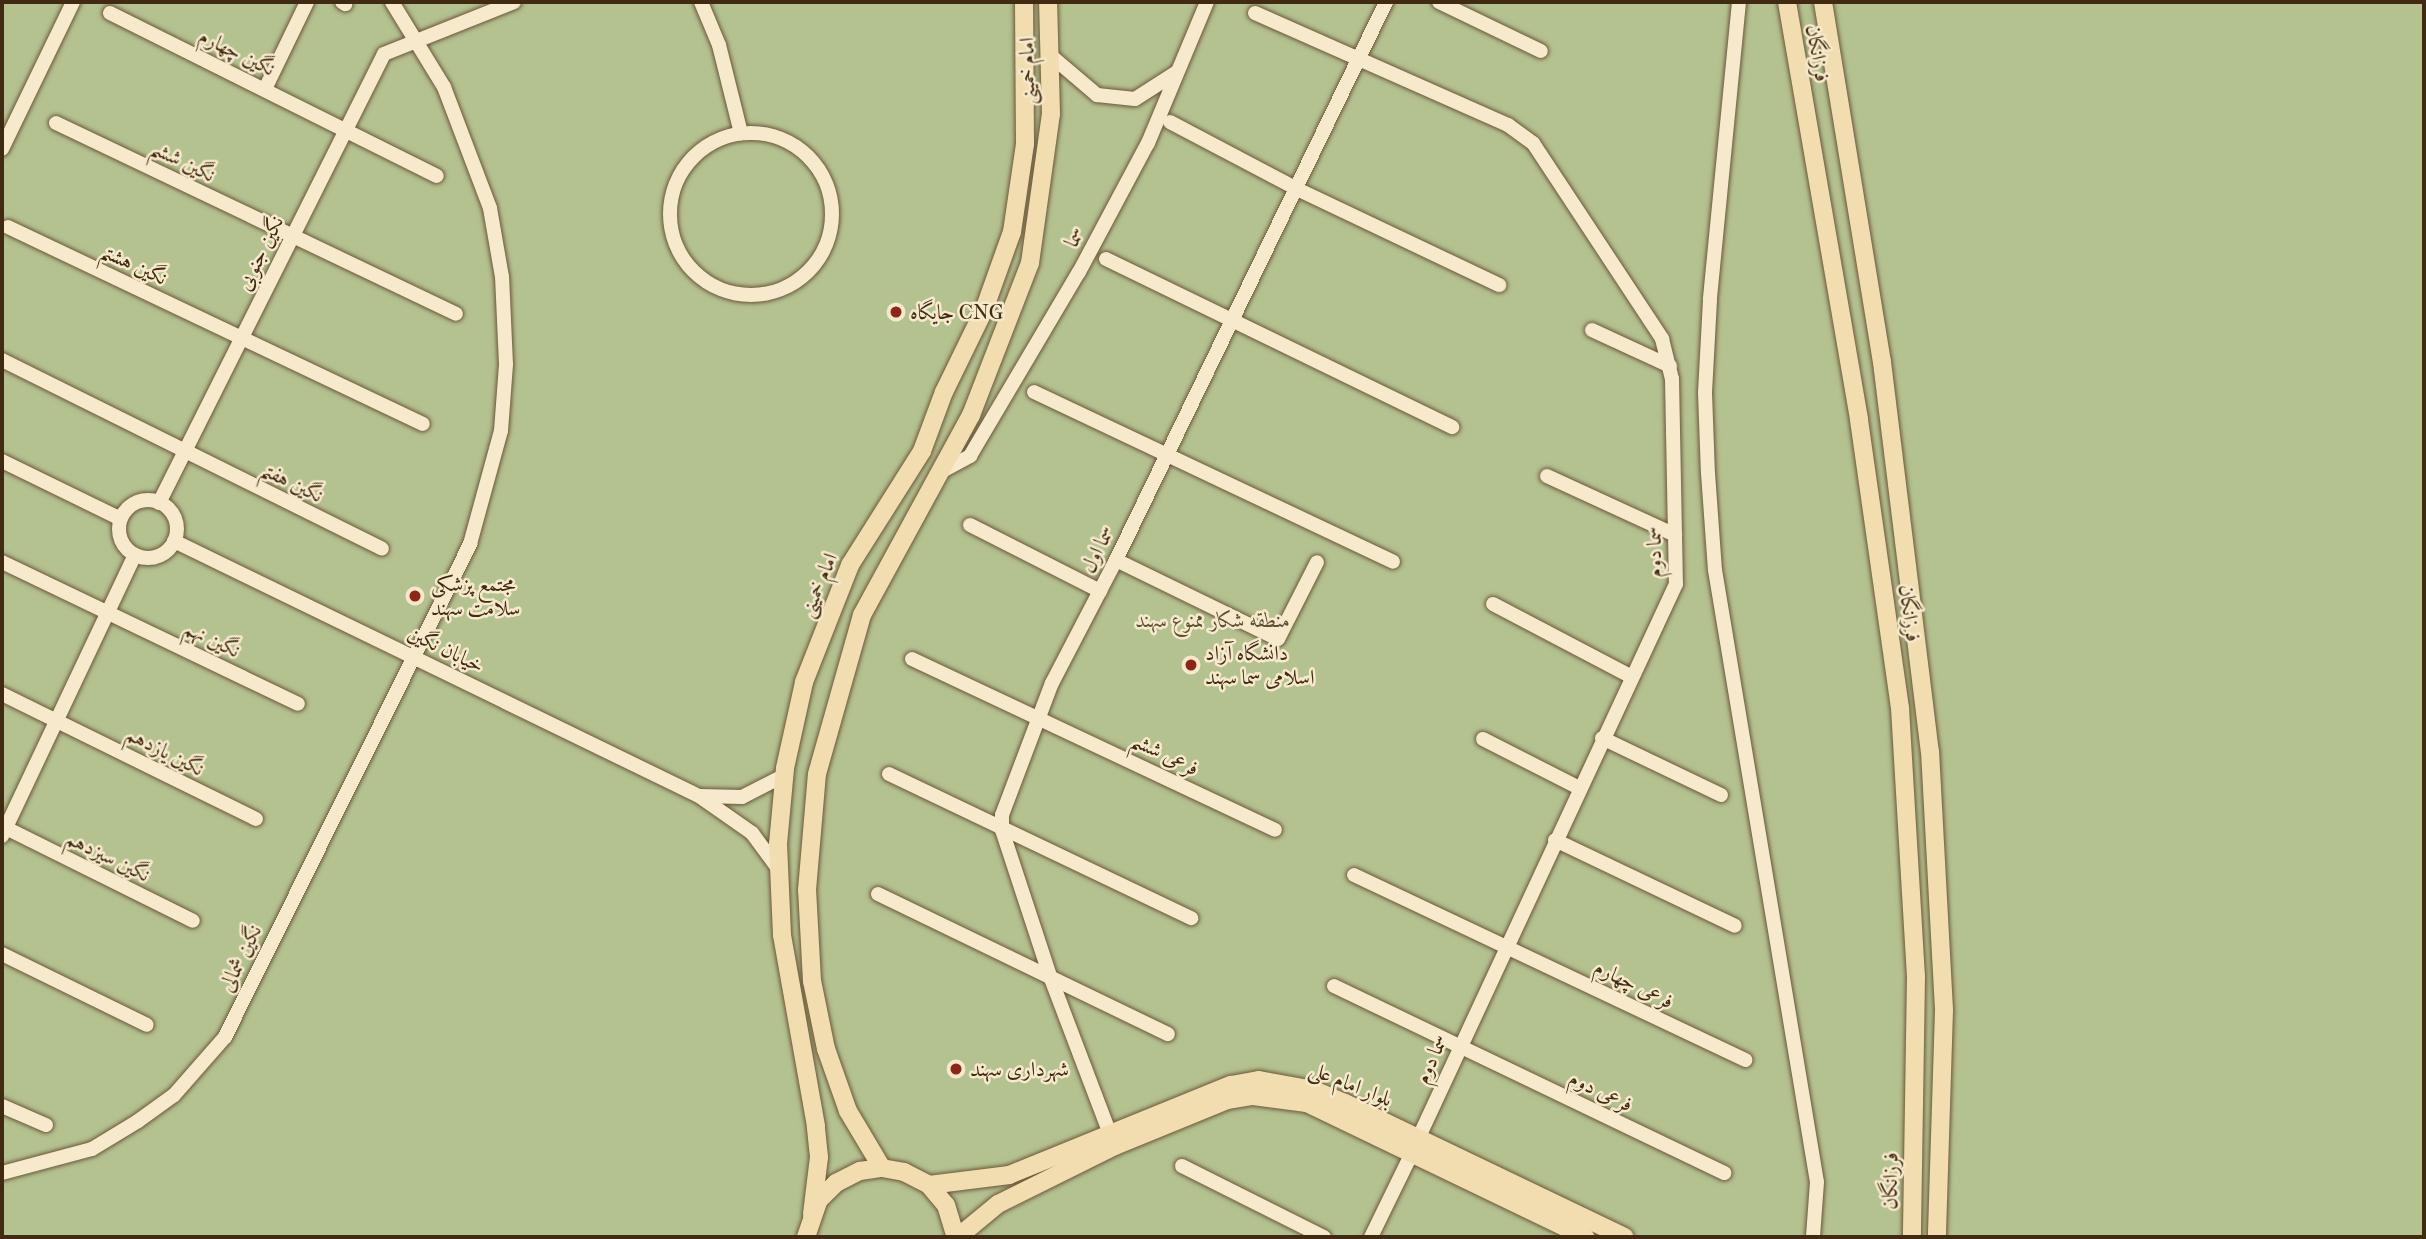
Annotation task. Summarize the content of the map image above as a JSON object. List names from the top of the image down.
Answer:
{
  "streets": {
    "main road": ["فرزانگان", "امام خمینی", "بلوار امام علی"],
    "street": [
      "نگین چهارم",
      "نگین ششم",
      "سما",
      "نگین جنوبی",
      "نگین هشتم",
      "نگین هفتم",
      "سما اول",
      "سما دوم",
      "نگین نهم",
      "خیابان نگین",
      "نگین یازدهم",
      "فرعی ششم",
      "نگین سیزدهم",
      "نگین شمالی",
      "فرعی چهارم",
      "فرعی دوم"
    ]
  },
  "crossings": [
    ["نگین چهارم", "نگین جنوبی"],
    ["امام خمینی", "سما"],
    ["امام خمینی", "خیابان نگین"],
    ["نگین ششم", "نگین جنوبی"],
    ["نگین جنوبی", "نگین هشتم"],
    ["نگین جنوبی", "نگین هفتم"],
    ["نگین جنوبی", "خیابان نگین"],
    ["نگین جنوبی", "نگین شمالی"],
    ["سما اول", "سما دوم"],
    ["سما اول", "فرعی ششم"],
    ["سما اول", "بلوار امام علی"],
    ["سما دوم", "فرعی چهارم"],
    ["سما دوم", "بلوار امام علی"],
    ["سما دوم", "فرعی دوم"],
    ["خیابان نگین", "نگین شمالی"]
  ],
  "parks": ["منطقه شکار ممنوع سهند"],
  "places": [
    "جایگاه CNG",
    "مجتمع پزشکی سلامت سهند",
    "دانشگاه آزاد اسلامی سما سهند",
    "شهرداری سهند"
  ]
}
